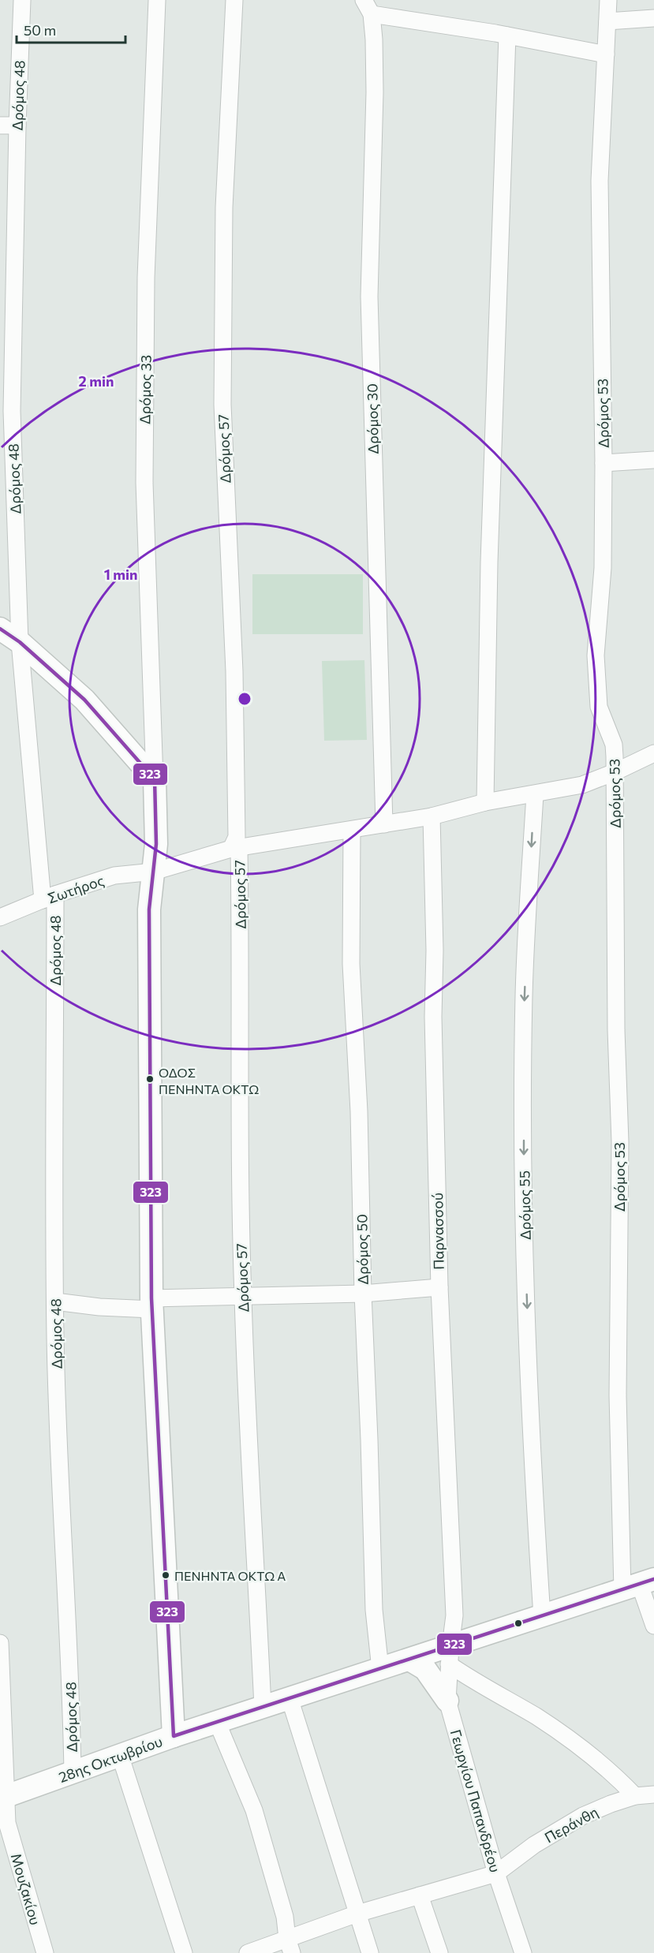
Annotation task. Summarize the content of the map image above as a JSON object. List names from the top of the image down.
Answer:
{
  "streets": {
    "street": [
      "Δρόμος 48",
      "Δρόμος 33",
      "Δρόμος 53",
      "Δρόμος 30",
      "Δρόμος 57",
      "Σωτήρος",
      "Δρόμος 55",
      "Παρνασσού",
      "Δρόμος 50",
      "28ης Οκτωβρίου",
      "Γεωργίου Παπανδρέου",
      "Περάνθη",
      "Μουζακίου"
    ]
  },
  "crossings": [
    ["Δρόμος 48", "Σωτήρος"],
    ["Δρόμος 48", "28ης Οκτωβρίου"],
    ["Δρόμος 53", "Σωτήρος"],
    ["Δρόμος 53", "28ης Οκτωβρίου"],
    ["Δρόμος 30", "Σωτήρος"],
    ["Δρόμος 57", "Σωτήρος"],
    ["Δρόμος 57", "28ης Οκτωβρίου"],
    ["Σωτήρος", "Δρόμος 55"],
    ["Σωτήρος", "Παρνασσού"],
    ["Σωτήρος", "Δρόμος 50"],
    ["Δρόμος 55", "28ης Οκτωβρίου"],
    ["Παρνασσού", "28ης Οκτωβρίου"],
    ["Παρνασσού", "Γεωργίου Παπανδρέου"],
    ["Δρόμος 50", "28ης Οκτωβρίου"],
    ["28ης Οκτωβρίου", "Γεωργίου Παπανδρέου"],
    ["28ης Οκτωβρίου", "Μουζακίου"],
    ["Γεωργίου Παπανδρέου", "Περάνθη"]
  ],
  "one_way": ["Δρόμος 55"],
  "places": ["ΟΔΟΣ ΠΕΝΗΝΤΑ ΟΚΤΩ", "ΠΕΝΗΝΤΑ ΟΚΤΩ Α"],
  "lines": ["transit line 323"],
  "scale_bar": "50 m",
  "rings": ["2 min", "1 min"]
}
